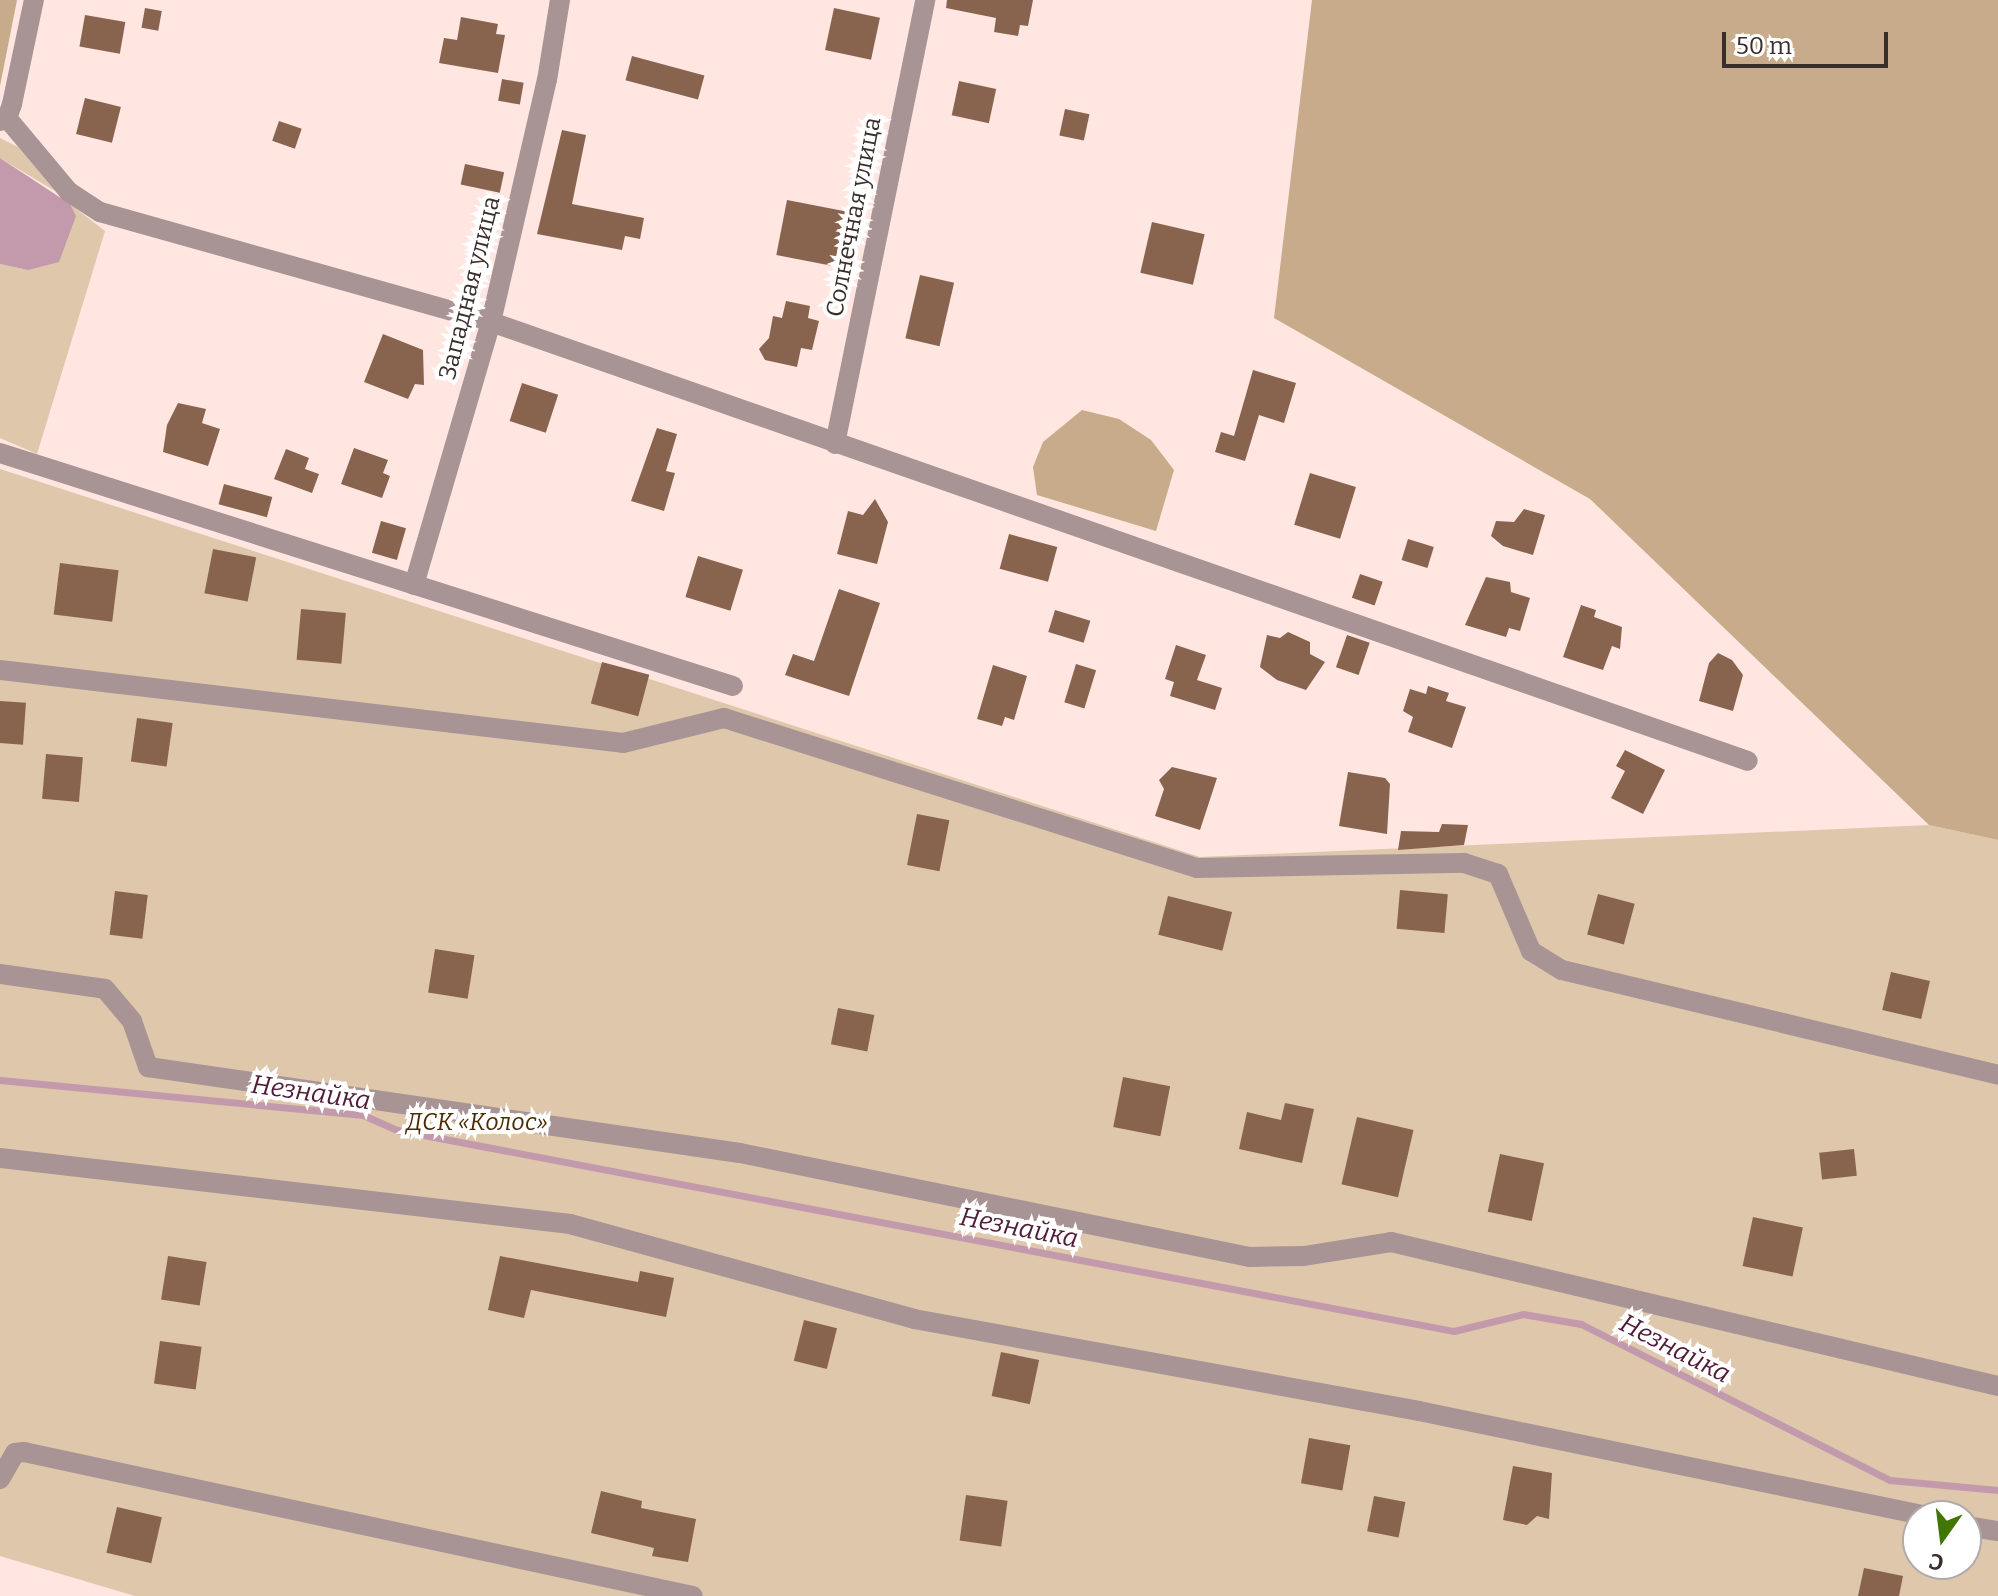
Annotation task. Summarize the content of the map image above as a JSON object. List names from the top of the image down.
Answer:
{
  "streets": {
    "street": ["Солнечная улица", "Западная улица"]
  },
  "water": ["Незнайка"],
  "parks": ["ДСК «Колос»"],
  "scale_bar": "50 m",
  "north": "bottom"
}
